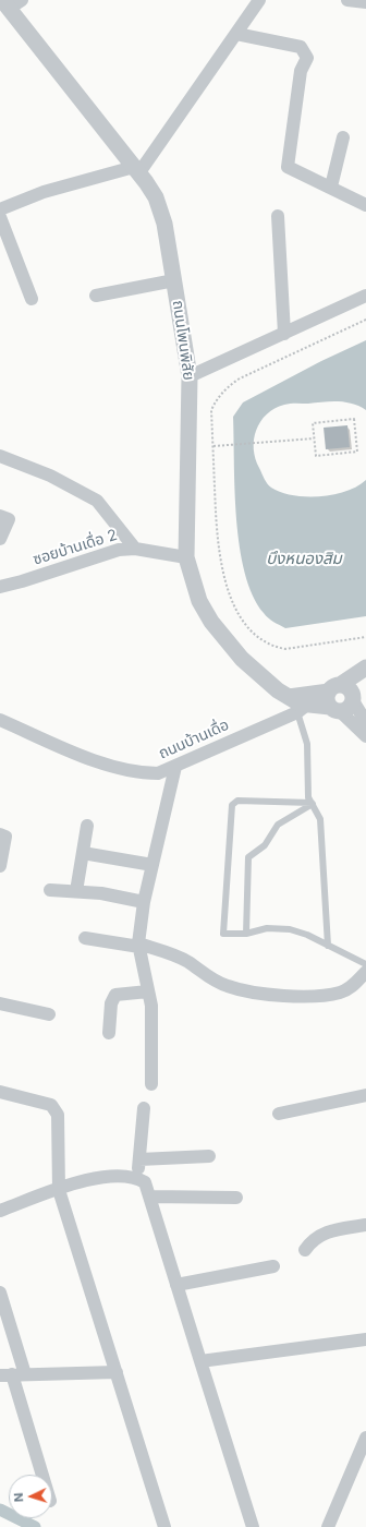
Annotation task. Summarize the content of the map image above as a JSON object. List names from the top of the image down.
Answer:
{
  "streets": {
    "street": ["ถนนโพนพิสัย", "ซอยบ้านเดื่อ 2", "ถนนบ้านเดื่อ"]
  },
  "crossings": [
    ["ถนนโพนพิสัย", "ซอยบ้านเดื่อ 2"],
    ["ถนนโพนพิสัย", "ถนนบ้านเดื่อ"]
  ],
  "water": ["บึงหนองสิม"],
  "north": "left"
}
